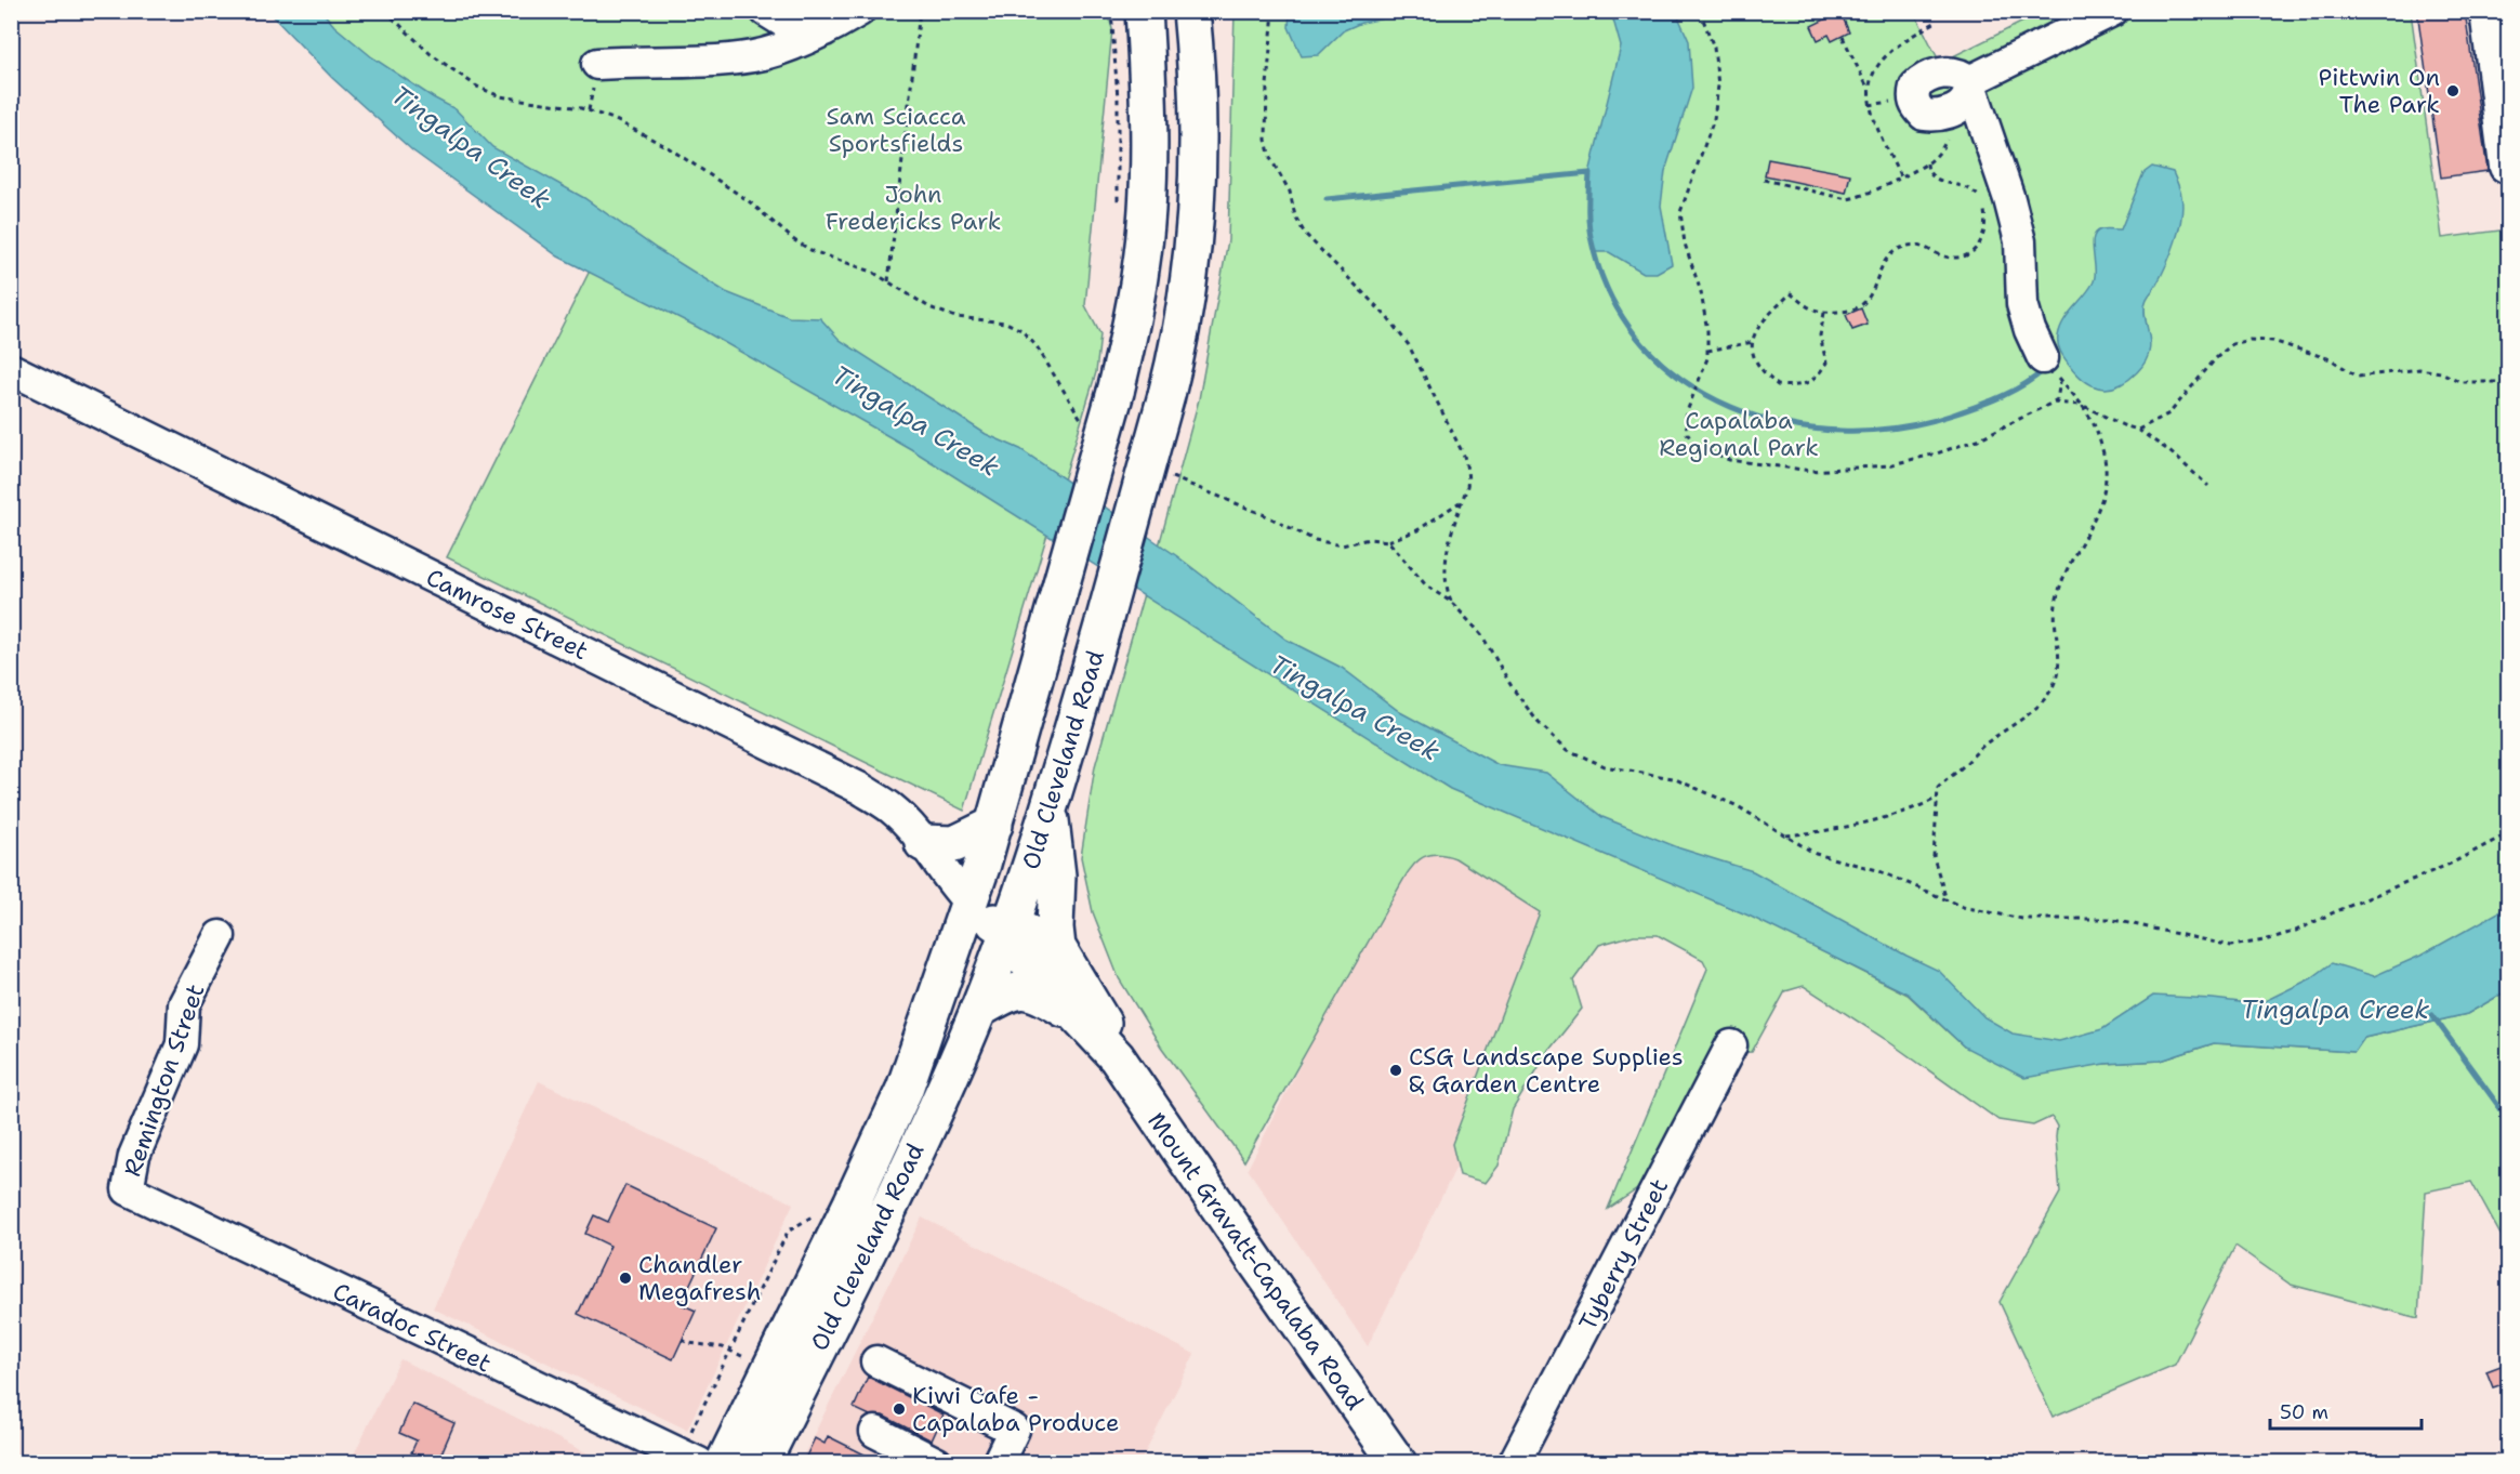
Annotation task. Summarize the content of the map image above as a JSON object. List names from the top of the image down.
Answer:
{
  "streets": {
    "main road": ["Old Cleveland Road", "Mount Gravatt-Capalaba Road"],
    "street": [
      "Camrose Street",
      "Remington Street",
      "Tyberry Street",
      "Caradoc Street"
    ]
  },
  "crossings": [
    ["Camrose Street", "Old Cleveland Road"],
    ["Camrose Street", "Mount Gravatt-Capalaba Road"],
    ["Old Cleveland Road", "Mount Gravatt-Capalaba Road"],
    ["Remington Street", "Caradoc Street"]
  ],
  "water": ["Tingalpa Creek"],
  "parks": ["Sam Sciacca Sportsfields", "John Fredericks Park", "Capalaba Regional Park"],
  "places": [
    "Pittwin On The Park",
    "CSG Landscape Supplies & Garden Centre",
    "Chandler Megafresh",
    "Kiwi Cafe - Capalaba Produce"
  ],
  "scale_bar": "50 m"
}
